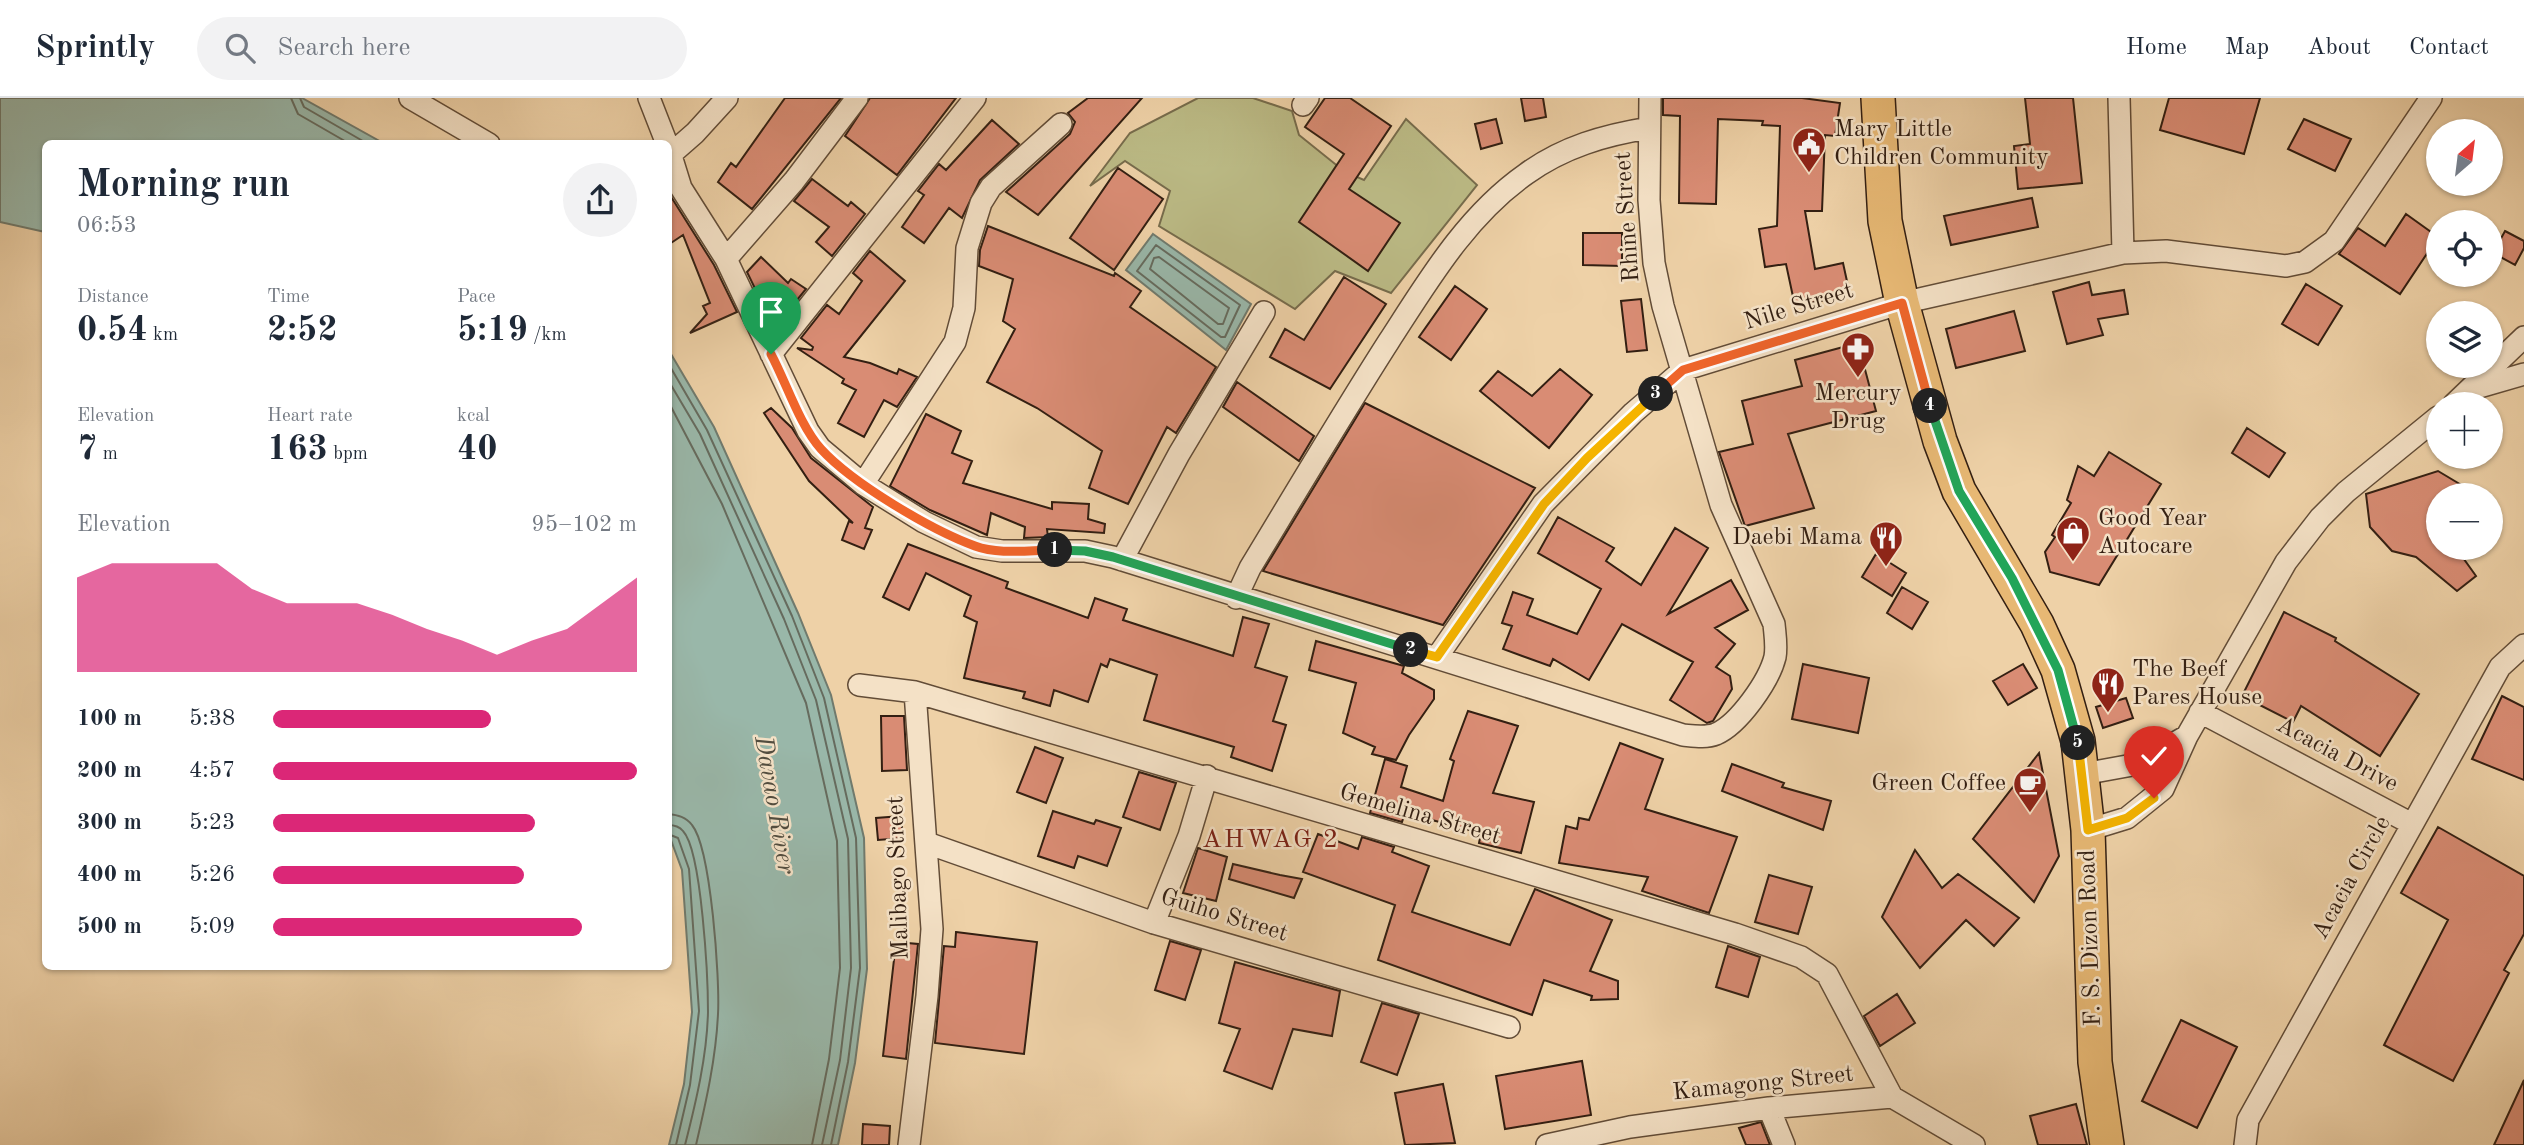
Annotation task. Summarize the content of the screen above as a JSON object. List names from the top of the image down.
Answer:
{
  "streets": {
    "main road": ["F. S. Dizon Road"],
    "street": [
      "Rhine Street",
      "Nile Street",
      "Acacia Drive",
      "Gemelina Street",
      "Malibago Street",
      "Acacia Circle",
      "Guiho Street",
      "Kamagong Street"
    ]
  },
  "crossings": [
    ["Rhine Street", "Nile Street"],
    ["Nile Street", "F. S. Dizon Road"],
    ["Acacia Drive", "Acacia Circle"],
    ["Gemelina Street", "Malibago Street"],
    ["Gemelina Street", "Kamagong Street"],
    ["Malibago Street", "Guiho Street"]
  ],
  "districts": ["AHWAG 2"],
  "water": ["Davao River"],
  "places": {
    "public building": ["Mary Little Children Community"],
    "pharmacy": ["Mercury Drug"],
    "shop": ["Good Year Autocare"],
    "restaurant": ["Daebi Mama", "The Beef Pares House"],
    "cafe": ["Green Coffee"]
  },
  "north": "top right",
  "page": {
    "header": "Sprintly",
    "search": "Search here",
    "nav": [
      "Home",
      "Map",
      "About",
      "Contact"
    ],
    "map_buttons": ["+", "−"],
    "heading": ["Morning run", "06:53"],
    "stats": [
      ["Distance", "0.54 km"],
      ["Time", "2:52"],
      ["Pace", "5:19 /km"],
      ["Elevation", "7 m"],
      ["Heart rate", "163 bpm"],
      ["kcal", "40"]
    ],
    "pins": [
      "3",
      "4",
      "1",
      "2",
      "5"
    ],
    "chart": ["Elevation", "95–102 m"],
    "list": [
      {
        "name": "100 m",
        "note": "5:38"
      },
      {
        "name": "200 m",
        "note": "4:57"
      },
      {
        "name": "300 m",
        "note": "5:23"
      },
      {
        "name": "400 m",
        "note": "5:26"
      },
      {
        "name": "500 m",
        "note": "5:09"
      }
    ]
  }
}
